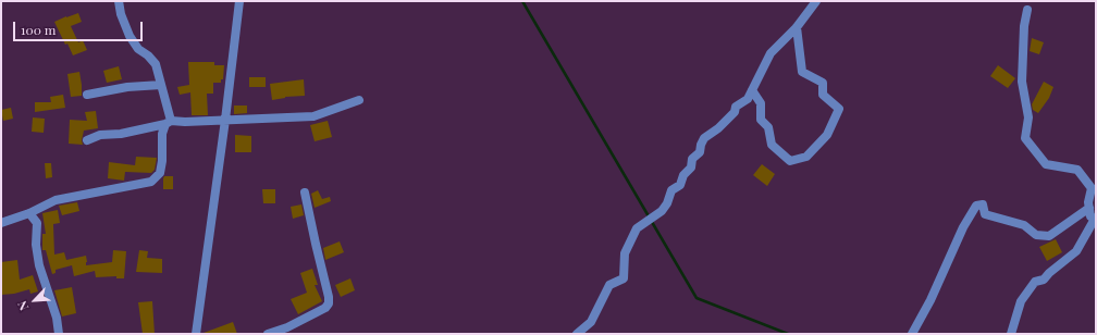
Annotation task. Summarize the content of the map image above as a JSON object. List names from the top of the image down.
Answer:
{
  "scale_bar": "100 m",
  "north": "bottom left"
}
